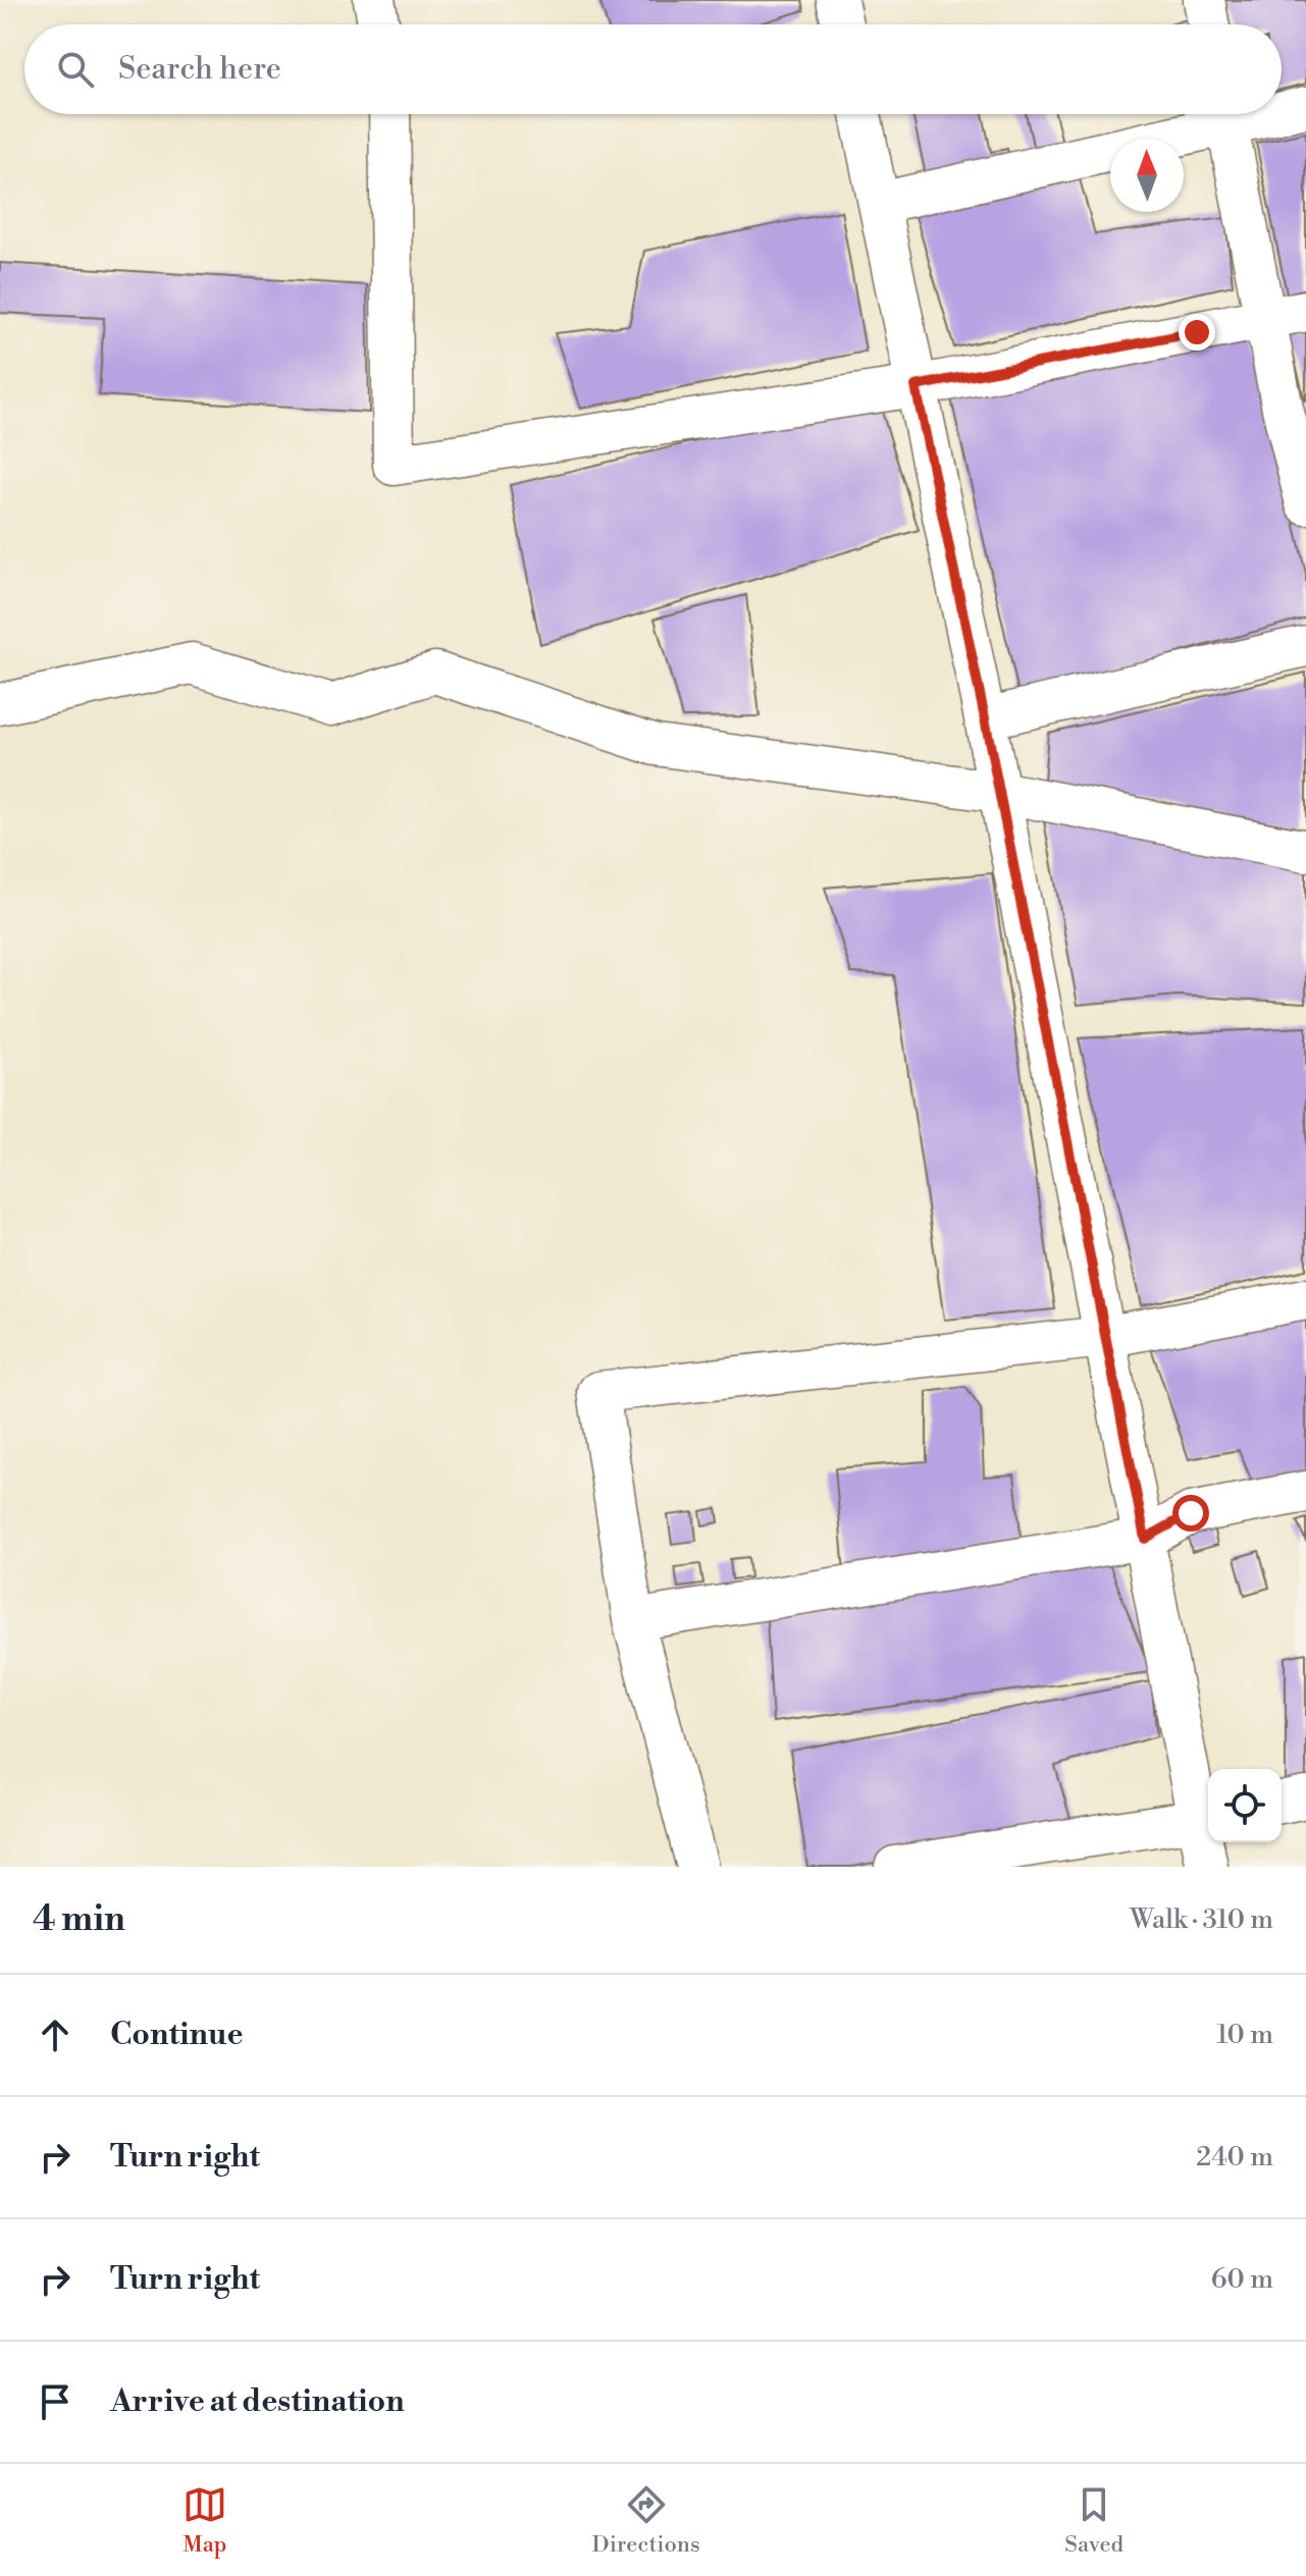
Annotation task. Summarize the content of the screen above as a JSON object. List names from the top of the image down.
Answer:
{
  "north": "top",
  "page": {
    "search": "Search here",
    "heading": ["4 min", "Walk · 310 m"],
    "list": [
      ["Continue", "10 m"],
      ["Turn right", "240 m"],
      ["Turn right", "60 m"],
      "Arrive at destination"
    ],
    "nav": ["Map", "Directions", "Saved"]
  }
}
